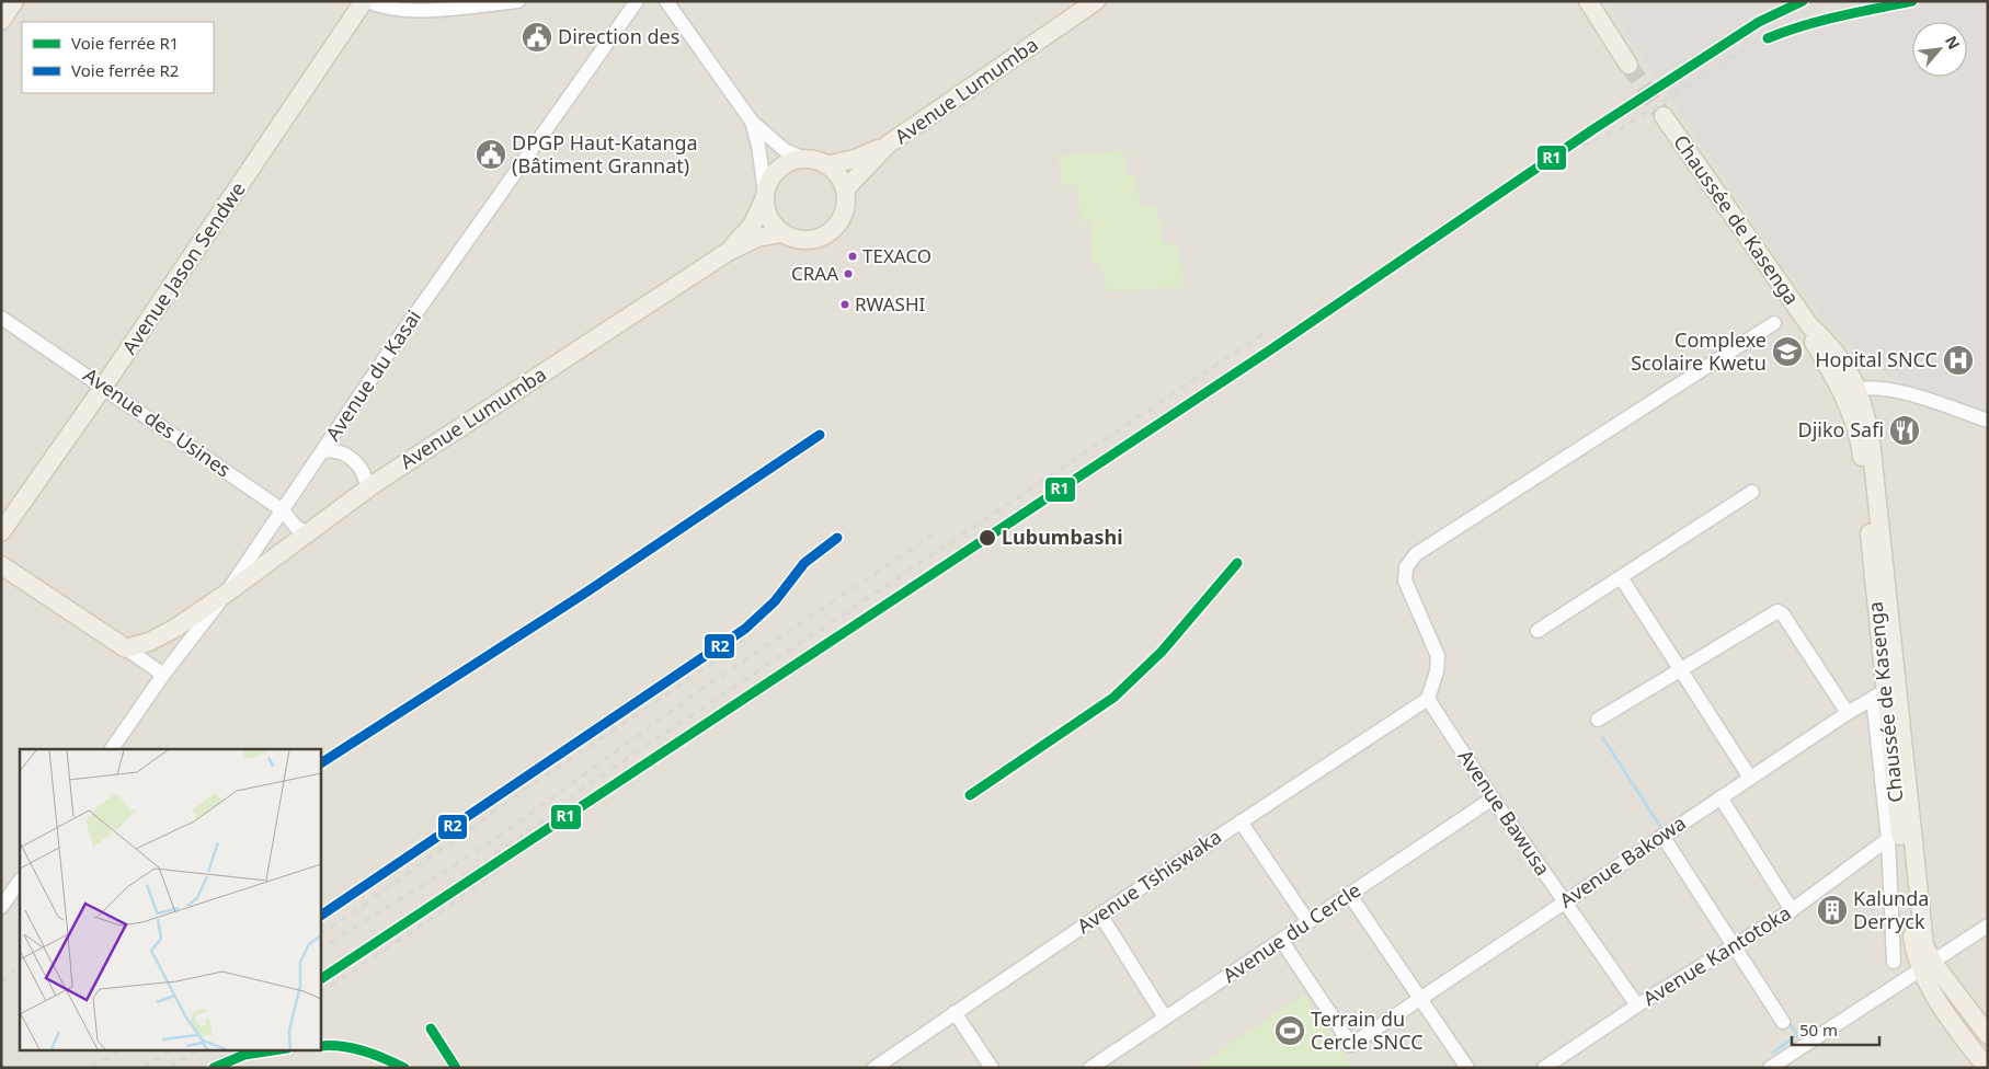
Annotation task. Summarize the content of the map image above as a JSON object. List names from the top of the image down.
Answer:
{
  "streets": {
    "main road": ["Avenue Lumumba", "Chaussée de Kasenga", "Avenue Jason Sendwe"],
    "street": [
      "Avenue du Kasai",
      "Avenue des Usines",
      "Avenue Bawusa",
      "Avenue Bakowa",
      "Avenue Tshiswaka",
      "Avenue du Cercle",
      "Avenue Kantotoka"
    ]
  },
  "crossings": [
    ["Avenue Lumumba", "Avenue du Kasai"],
    ["Avenue Lumumba", "Avenue des Usines"],
    ["Chaussée de Kasenga", "Avenue Bakowa"],
    ["Avenue Jason Sendwe", "Avenue des Usines"],
    ["Avenue du Kasai", "Avenue des Usines"],
    ["Avenue Bawusa", "Avenue Bakowa"],
    ["Avenue Bawusa", "Avenue Tshiswaka"],
    ["Avenue Bawusa", "Avenue du Cercle"],
    ["Avenue Bawusa", "Avenue Kantotoka"],
    ["Avenue Bakowa", "Avenue du Cercle"]
  ],
  "places": {
    "public building": ["Direction des", "DPGP Haut-Katanga (Bâtiment Grannat)"],
    "other": [
      "TEXACO",
      "CRAA",
      "RWASHI",
      "Lubumbashi"
    ],
    "school or university": ["Complexe Scolaire Kwetu"],
    "hospital": ["Hopital SNCC"],
    "restaurant": ["Djiko Safi"],
    "building": ["Kalunda Derryck"],
    "sports": ["Terrain du Cercle SNCC"]
  },
  "lines": ["rail line R1", "rail line R2"],
  "legend": ["Voie ferrée R1", "Voie ferrée R2"],
  "scale_bar": "50 m",
  "north": "top right"
}
